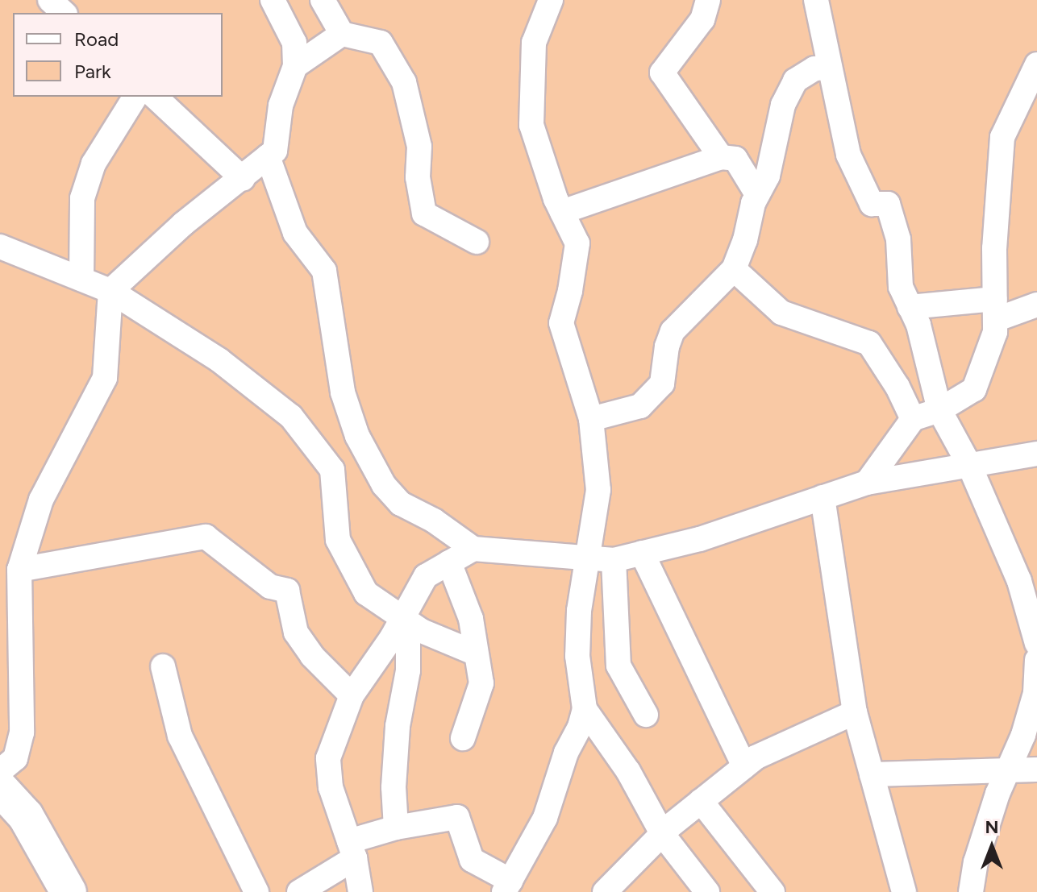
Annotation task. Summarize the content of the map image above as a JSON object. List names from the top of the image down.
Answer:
{
  "legend": ["Road", "Park"],
  "north": "top"
}
